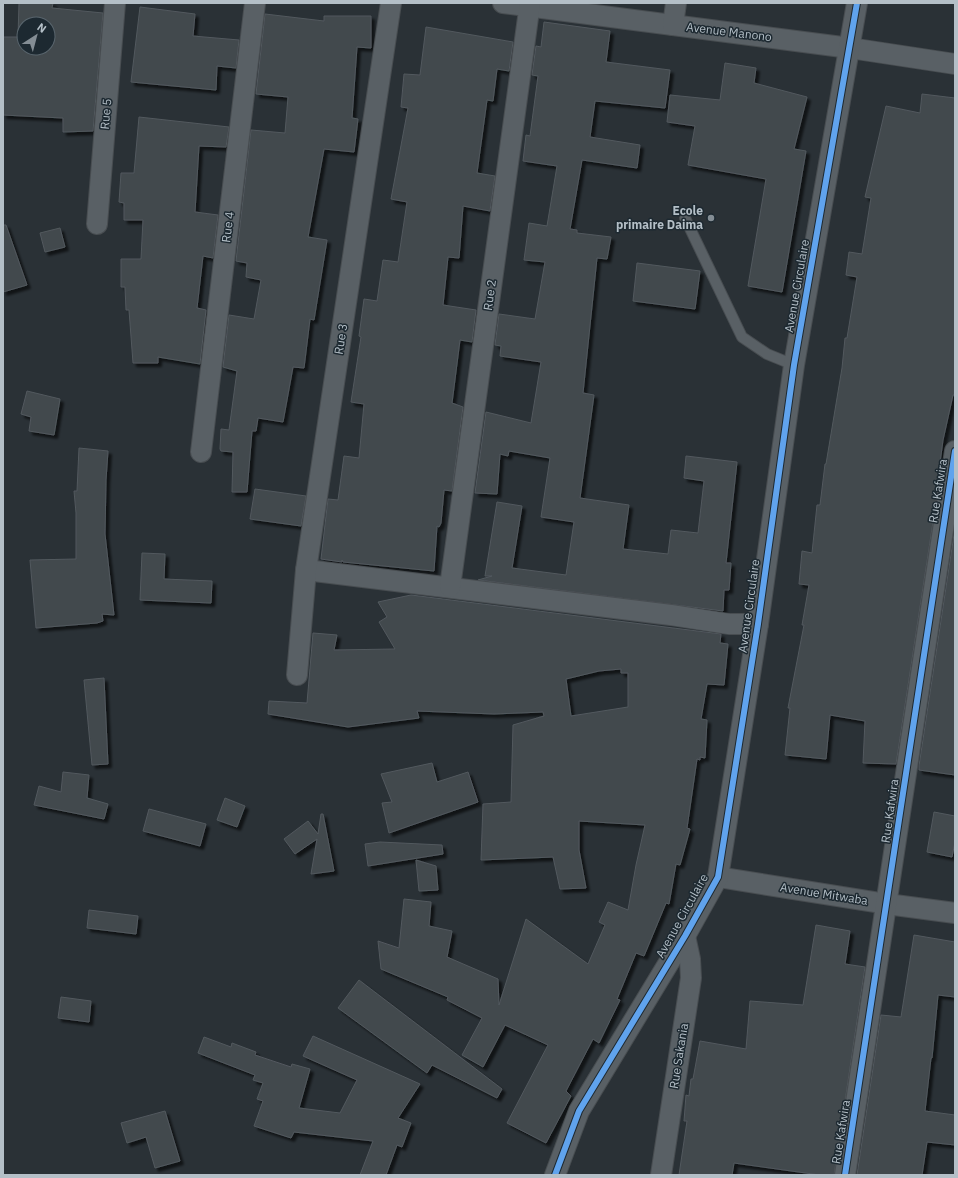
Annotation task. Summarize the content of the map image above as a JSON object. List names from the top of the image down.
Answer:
{
  "streets": {
    "street": [
      "Avenue Manono",
      "Rue 5",
      "Rue 4",
      "Avenue Circulaire",
      "Rue 2",
      "Rue 3",
      "Rue Kafwira",
      "Avenue Mitwaba",
      "Rue Sakania"
    ]
  },
  "crossings": [
    ["Avenue Manono", "Avenue Circulaire"],
    ["Avenue Manono", "Rue 2"],
    ["Avenue Circulaire", "Avenue Mitwaba"],
    ["Avenue Circulaire", "Rue Sakania"],
    ["Rue Kafwira", "Avenue Mitwaba"]
  ],
  "places": ["Ecole primaire Daima"],
  "north": "top right"
}
